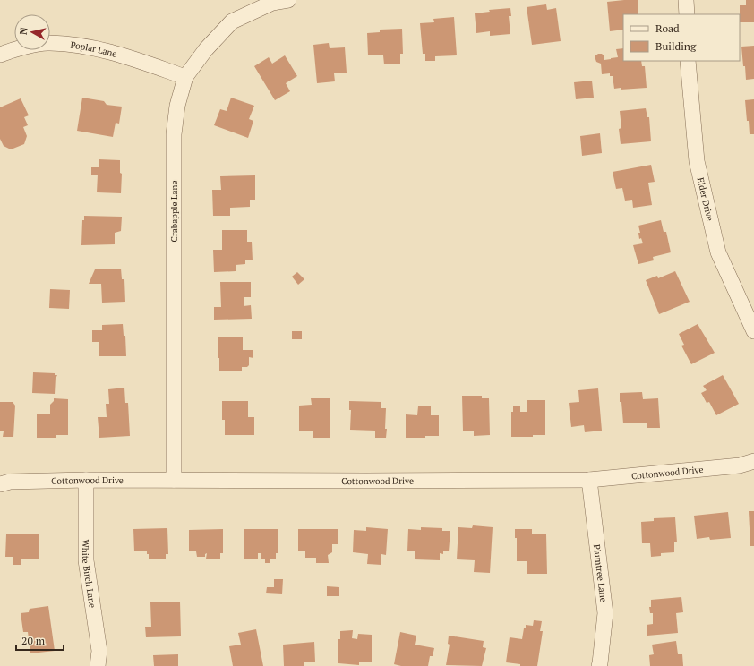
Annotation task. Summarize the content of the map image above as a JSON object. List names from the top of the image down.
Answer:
{
  "streets": {
    "street": [
      "Poplar Lane",
      "Elder Drive",
      "Crabapple Lane",
      "Cottonwood Drive",
      "White Birch Lane",
      "Plumtree Lane"
    ]
  },
  "crossings": [
    ["Poplar Lane", "Crabapple Lane"],
    ["Crabapple Lane", "Cottonwood Drive"],
    ["Cottonwood Drive", "White Birch Lane"],
    ["Cottonwood Drive", "Plumtree Lane"]
  ],
  "legend": ["Road", "Building"],
  "scale_bar": "20 m",
  "north": "left"
}
